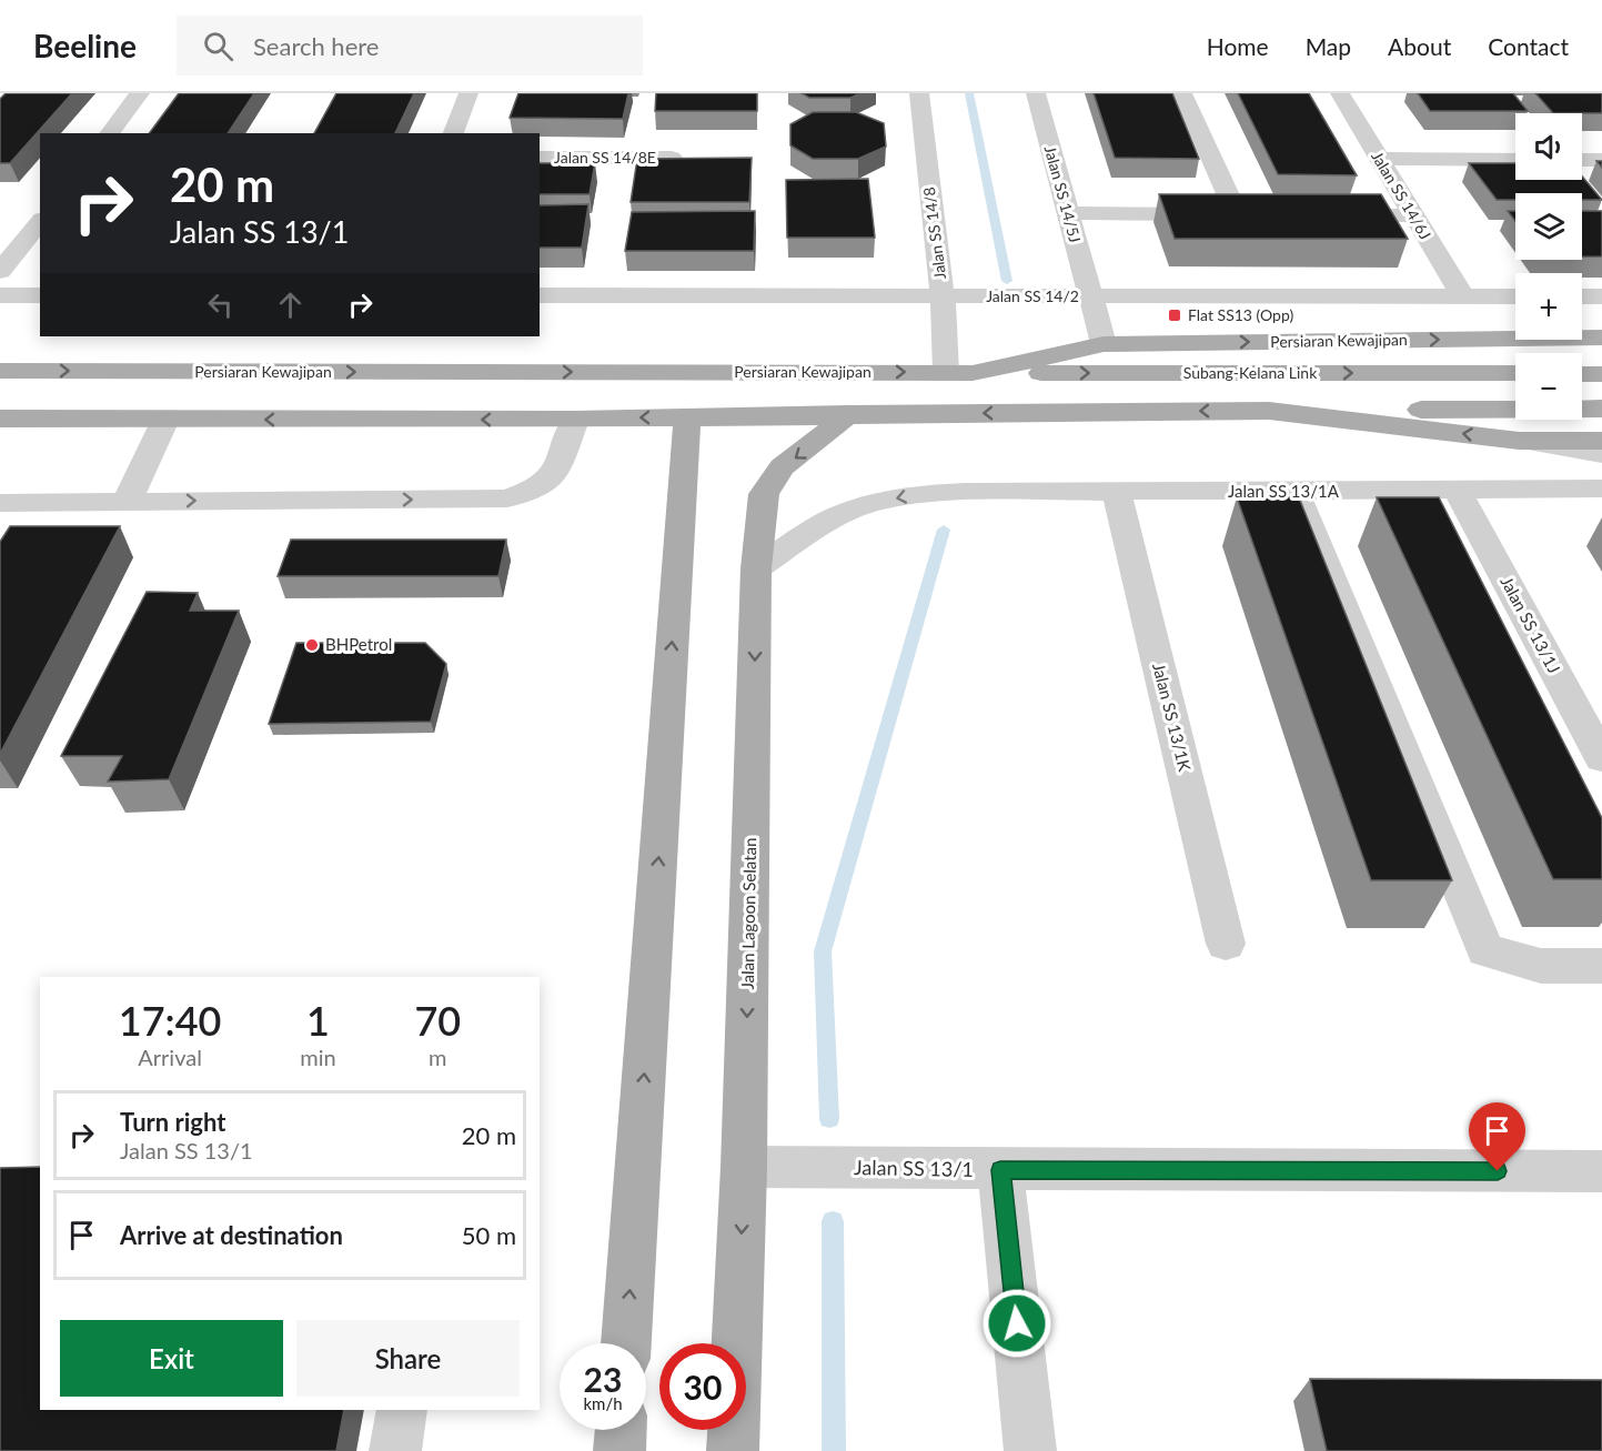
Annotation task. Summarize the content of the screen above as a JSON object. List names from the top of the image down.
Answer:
{
  "streets": {
    "main road": ["Persiaran Kewajipan", "Subang-Kelana Link", "Jalan Lagoon Selatan"],
    "street": [
      "Jalan SS 14/8E",
      "Jalan SS 14/5J",
      "Jalan SS 14/6J",
      "Jalan SS 14/8",
      "Jalan SS 14/2",
      "Jalan SS 13/1A",
      "Jalan SS 13/1J",
      "Jalan SS 13/1K",
      "Jalan SS 13/1"
    ]
  },
  "crossings": [
    ["Jalan SS 14/5J", "Jalan SS 14/2"],
    ["Jalan SS 14/5J", "Persiaran Kewajipan"],
    ["Jalan SS 14/6J", "Jalan SS 14/2"],
    ["Jalan SS 14/8", "Jalan SS 14/2"],
    ["Jalan SS 14/8", "Persiaran Kewajipan"],
    ["Jalan SS 14/8", "Subang-Kelana Link"],
    ["Persiaran Kewajipan", "Subang-Kelana Link"],
    ["Jalan SS 13/1A", "Jalan SS 13/1J"],
    ["Jalan SS 13/1A", "Jalan SS 13/1K"],
    ["Jalan SS 13/1A", "Jalan Lagoon Selatan"],
    ["Jalan Lagoon Selatan", "Jalan SS 13/1"]
  ],
  "one_way": ["Jalan SS 13/1A"],
  "places": {
    "transit": ["Flat SS13 (Opp)"],
    "other": ["BHPetrol"]
  },
  "page": {
    "header": "Beeline",
    "search": "Search here",
    "nav": [
      "Home",
      "Map",
      "About",
      "Contact"
    ],
    "map_buttons": ["+", "−"],
    "turn": ["20 m", "Jalan SS 13/1"],
    "eta": [
      "17:40",
      "Arrival",
      "1",
      "min",
      "70",
      "m"
    ],
    "list": [
      {
        "name": "Turn right",
        "note": "Jalan SS 13/1",
        "value": "20 m"
      },
      {
        "name": "Arrive at destination",
        "value": "50 m"
      }
    ],
    "buttons": ["Exit", "Share"],
    "speed": "23 km/h",
    "limit": "30"
  }
}
